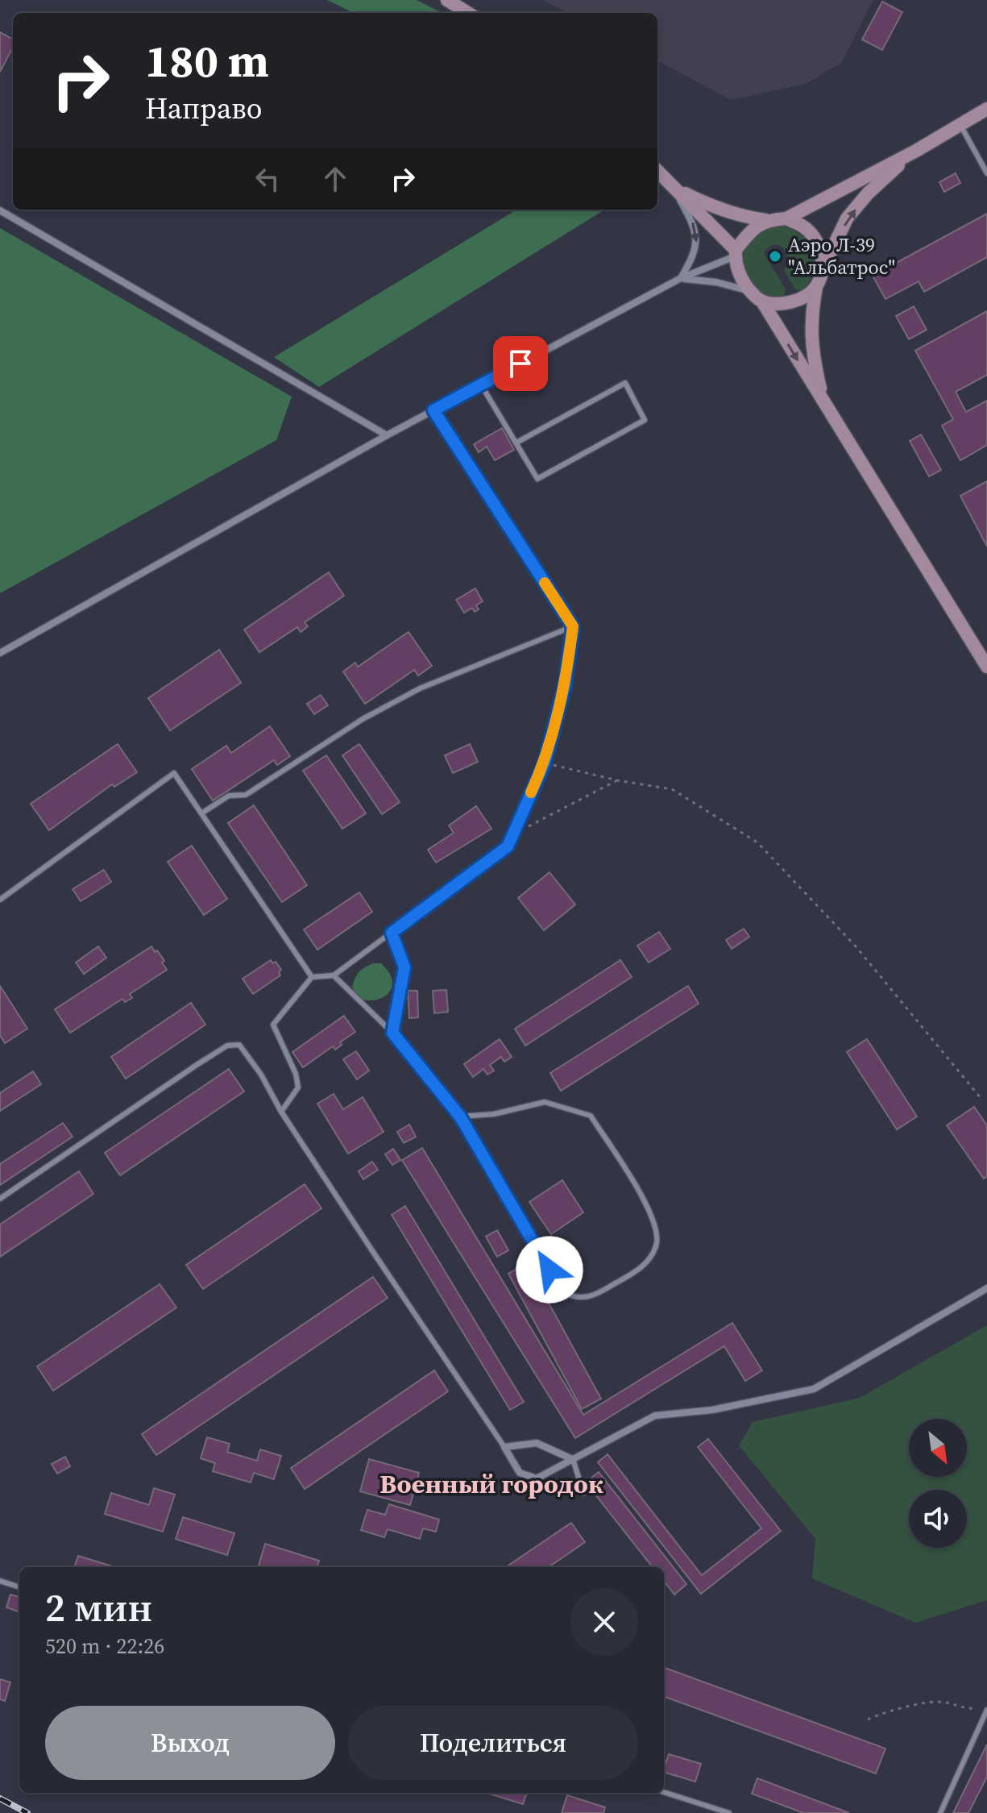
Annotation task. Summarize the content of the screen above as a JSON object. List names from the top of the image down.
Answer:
{
  "districts": ["Военный городок"],
  "places": ["Аэро Л-39 \"Альбатрос\""],
  "north": "bottom right",
  "page": {
    "turn": ["180 m", "Направо"],
    "heading": ["2 мин", "520 m · 22:26"],
    "buttons": ["Выход", "Поделиться"]
  }
}
